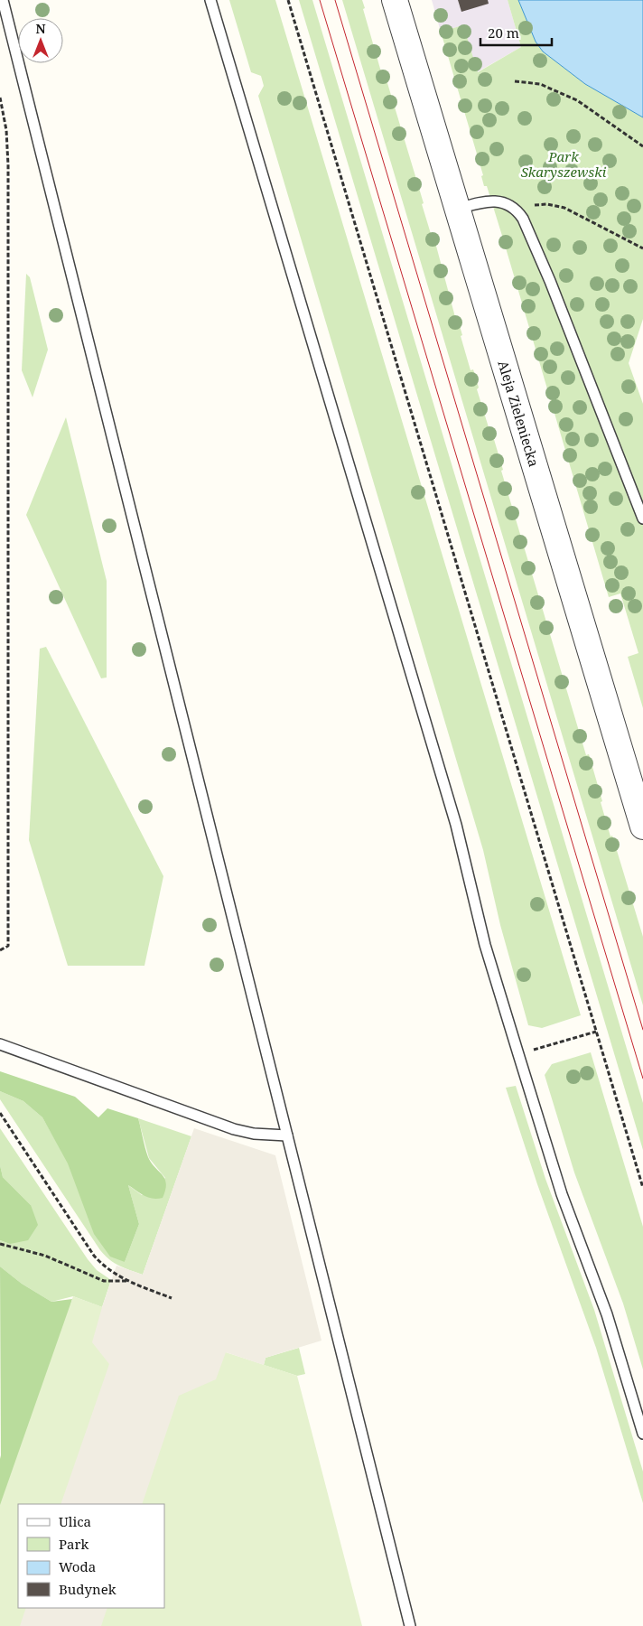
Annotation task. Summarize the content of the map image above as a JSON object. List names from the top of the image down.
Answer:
{
  "streets": {
    "street": ["Aleja Zieleniecka"]
  },
  "parks": ["Park Skaryszewski"],
  "legend": [
    "Ulica",
    "Park",
    "Woda",
    "Budynek"
  ],
  "scale_bar": "20 m",
  "north": "top"
}
